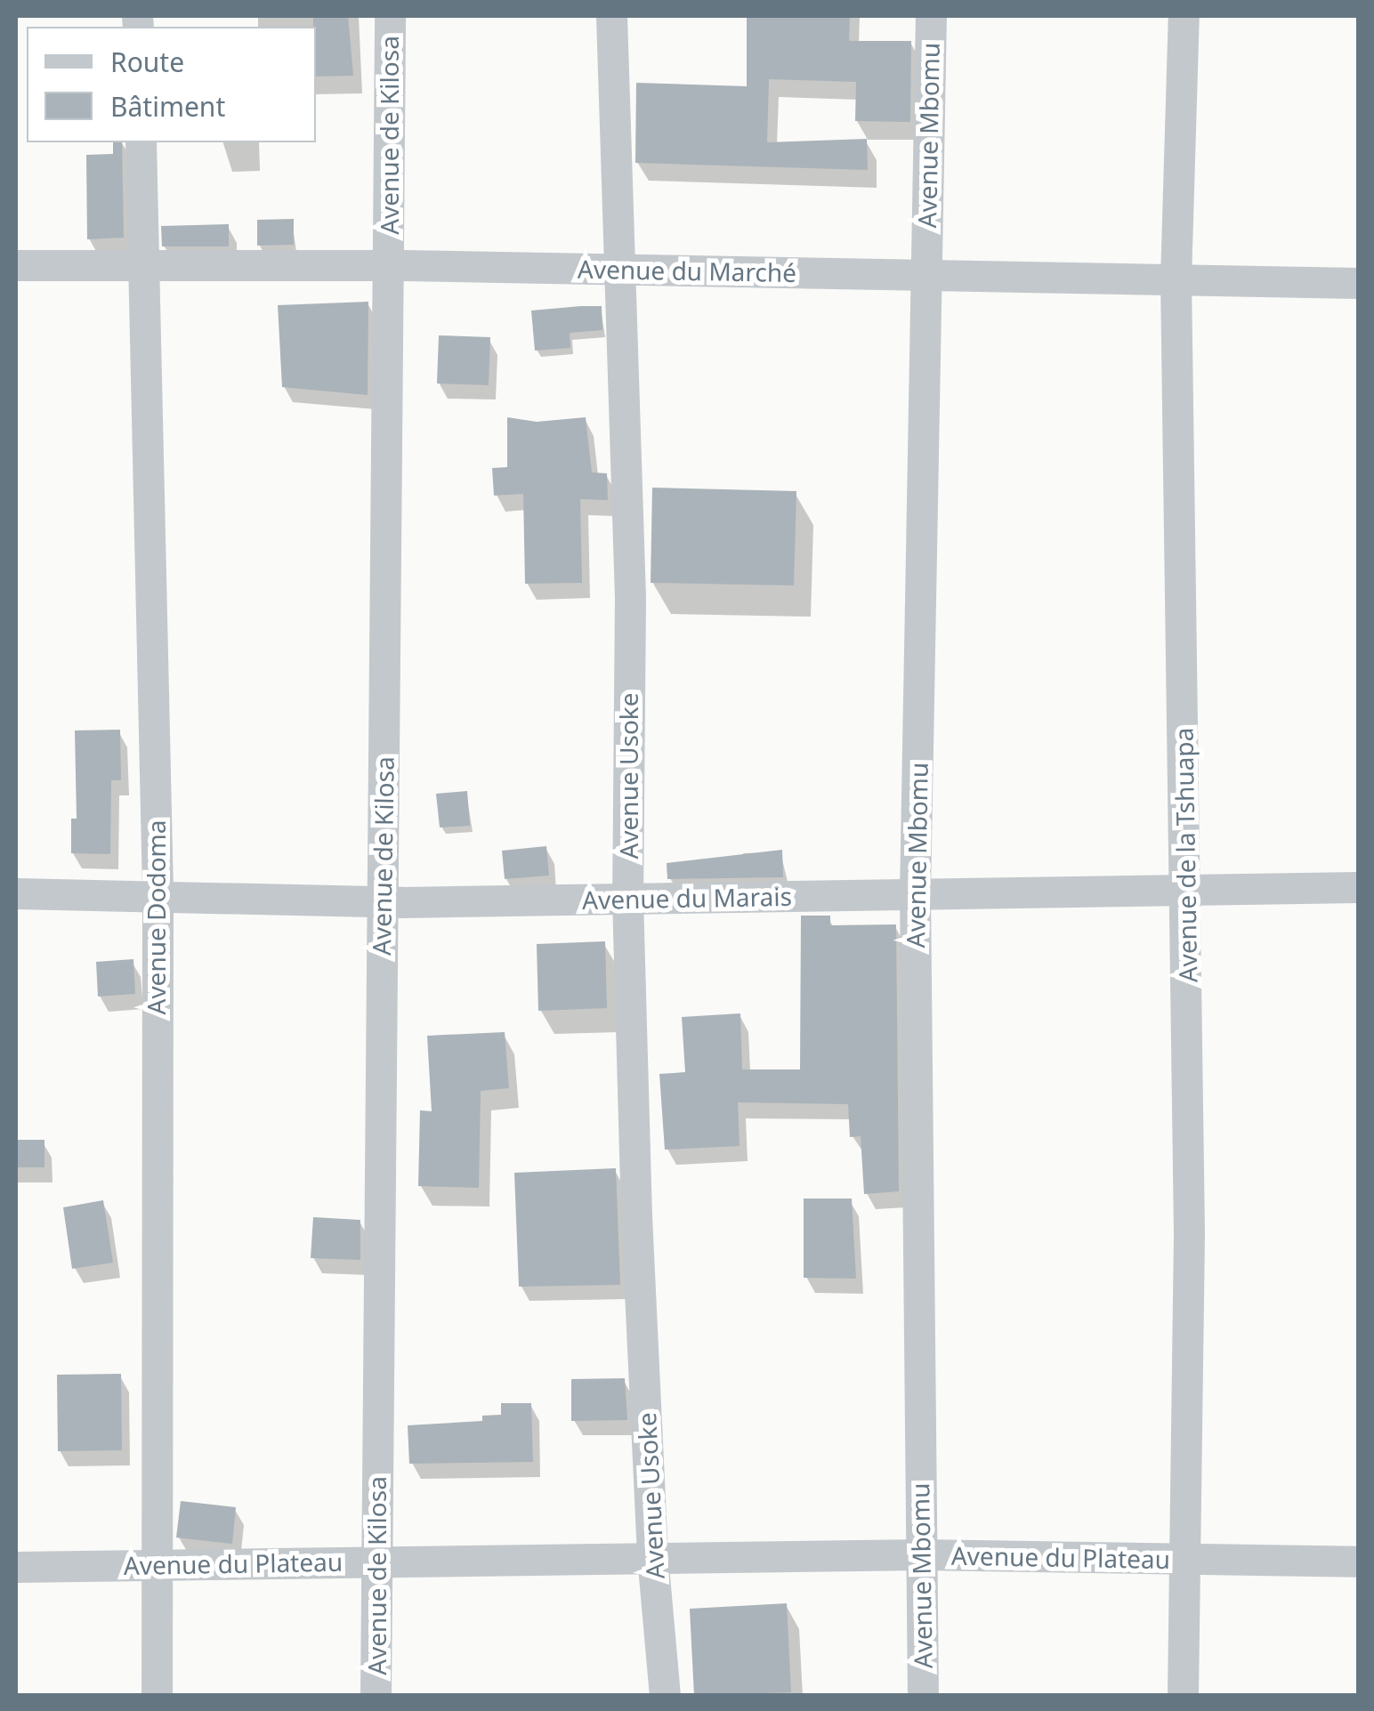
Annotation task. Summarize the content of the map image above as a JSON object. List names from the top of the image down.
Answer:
{
  "streets": {
    "street": [
      "Avenue de Kilosa",
      "Avenue Mbomu",
      "Avenue du Marché",
      "Avenue Usoke",
      "Avenue de la Tshuapa",
      "Avenue du Marais",
      "Avenue Dodoma",
      "Avenue du Plateau"
    ]
  },
  "crossings": [
    ["Avenue de Kilosa", "Avenue du Marché"],
    ["Avenue de Kilosa", "Avenue du Marais"],
    ["Avenue de Kilosa", "Avenue du Plateau"],
    ["Avenue Mbomu", "Avenue du Marché"],
    ["Avenue Mbomu", "Avenue du Marais"],
    ["Avenue Mbomu", "Avenue du Plateau"],
    ["Avenue du Marché", "Avenue Usoke"],
    ["Avenue du Marché", "Avenue de la Tshuapa"],
    ["Avenue du Marché", "Avenue Dodoma"],
    ["Avenue Usoke", "Avenue du Marais"],
    ["Avenue Usoke", "Avenue du Plateau"],
    ["Avenue de la Tshuapa", "Avenue du Marais"],
    ["Avenue de la Tshuapa", "Avenue du Plateau"],
    ["Avenue du Marais", "Avenue Dodoma"],
    ["Avenue Dodoma", "Avenue du Plateau"]
  ],
  "legend": ["Route", "Bâtiment"]
}
